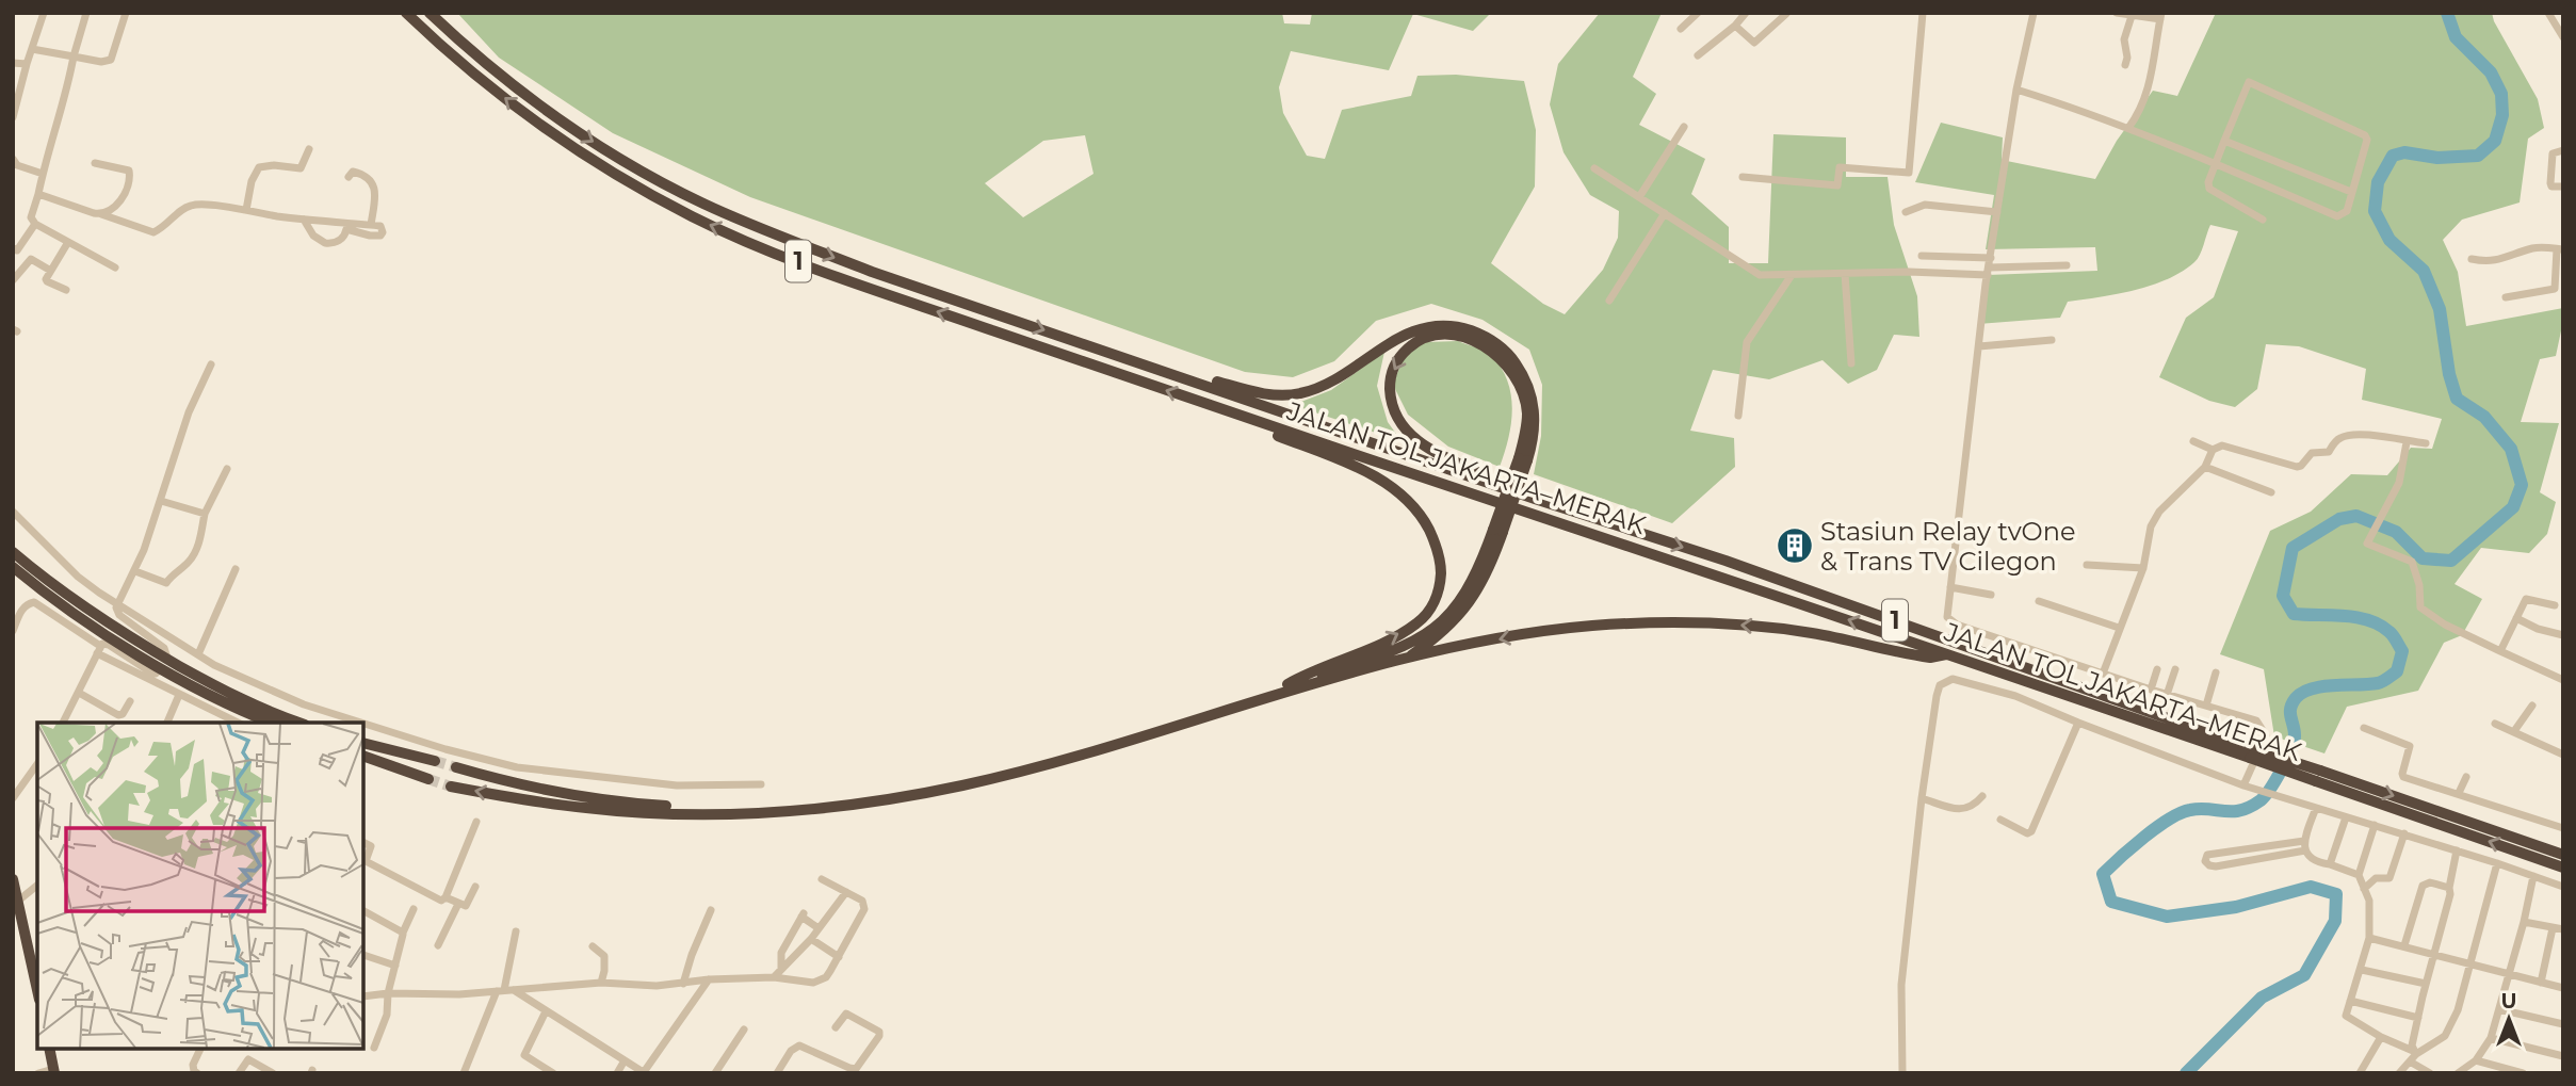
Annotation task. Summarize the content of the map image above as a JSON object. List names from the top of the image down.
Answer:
{
  "streets": {
    "highway": ["1", "JALAN TOL JAKARTA–MERAK"]
  },
  "places": {
    "building": ["Stasiun Relay tvOne & Trans TV Cilegon"]
  },
  "north": "top"
}
